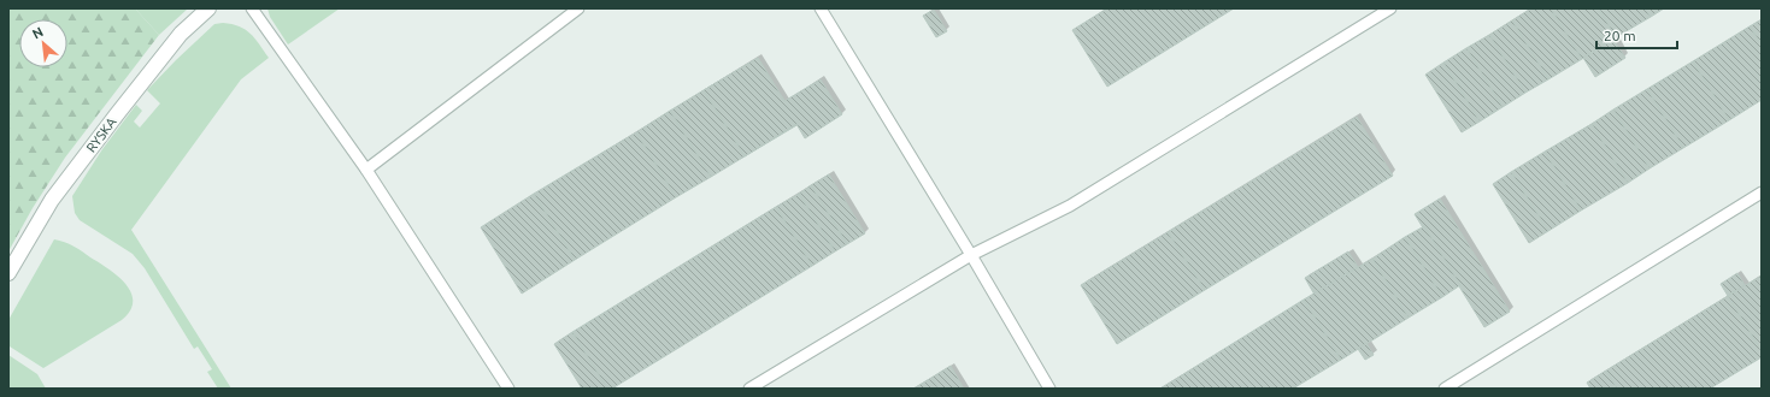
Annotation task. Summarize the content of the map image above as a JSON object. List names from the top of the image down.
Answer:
{
  "streets": {
    "street": ["RYSKA"]
  },
  "scale_bar": "20 m",
  "north": "top left"
}
